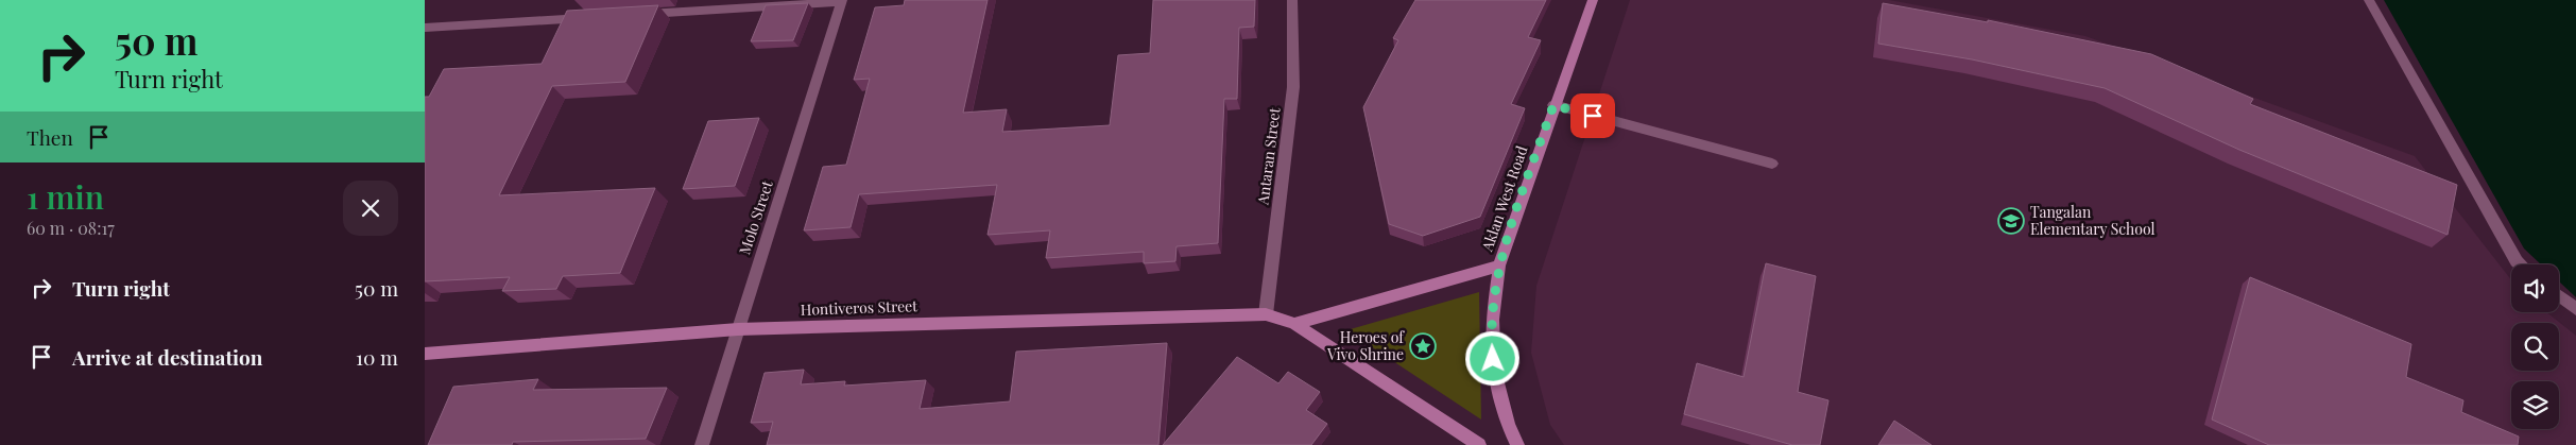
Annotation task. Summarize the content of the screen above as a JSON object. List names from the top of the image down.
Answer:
{
  "streets": {
    "street": [
      "Antaran Street",
      "Aklan West Road",
      "Molo Street",
      "Hontiveros Street"
    ]
  },
  "crossings": [
    ["Antaran Street", "Hontiveros Street"],
    ["Molo Street", "Hontiveros Street"]
  ],
  "places": {
    "school or university": ["Tangalan Elementary School"],
    "place": ["Heroes of Vivo Shrine"]
  },
  "page": {
    "turn": ["50 m", "Turn right"],
    "then": "Then",
    "heading": ["1 min", "60 m · 08:17"],
    "list": [
      {
        "name": "Turn right",
        "value": "50 m"
      },
      {
        "name": "Arrive at destination",
        "value": "10 m"
      }
    ]
  }
}
